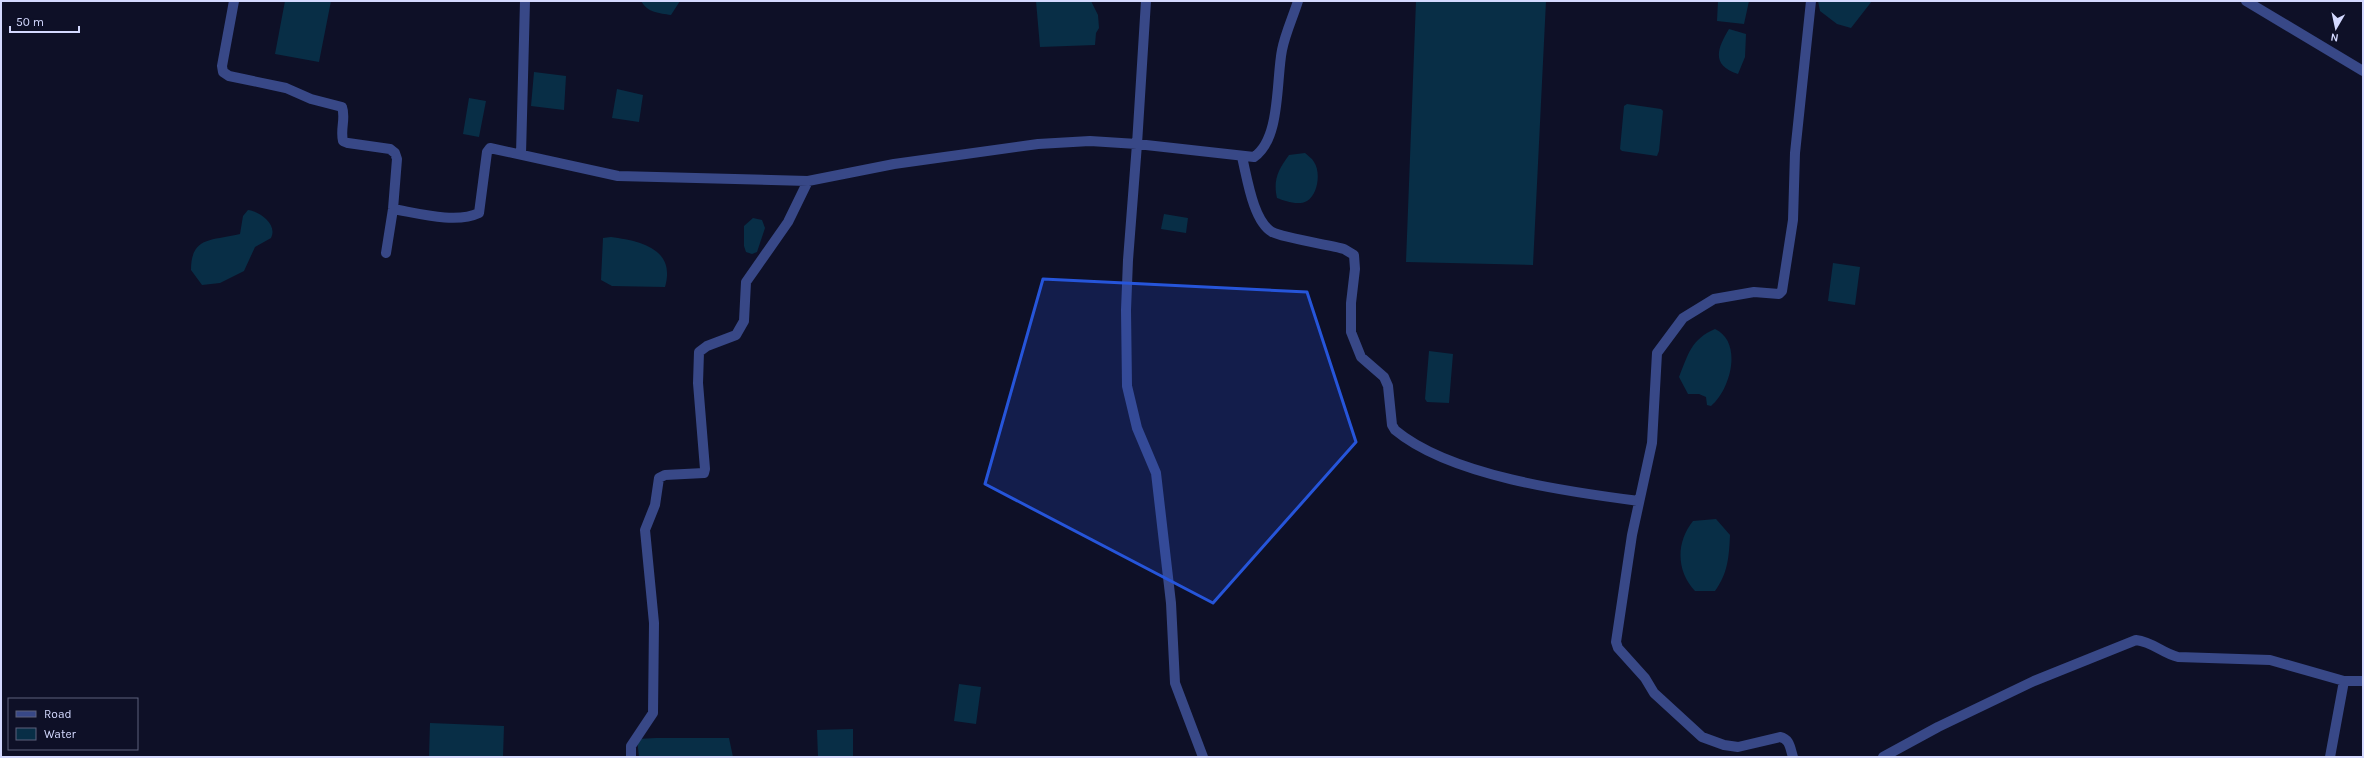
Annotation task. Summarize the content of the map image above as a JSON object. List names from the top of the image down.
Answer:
{
  "legend": ["Road", "Water"],
  "scale_bar": "50 m",
  "north": "bottom"
}
